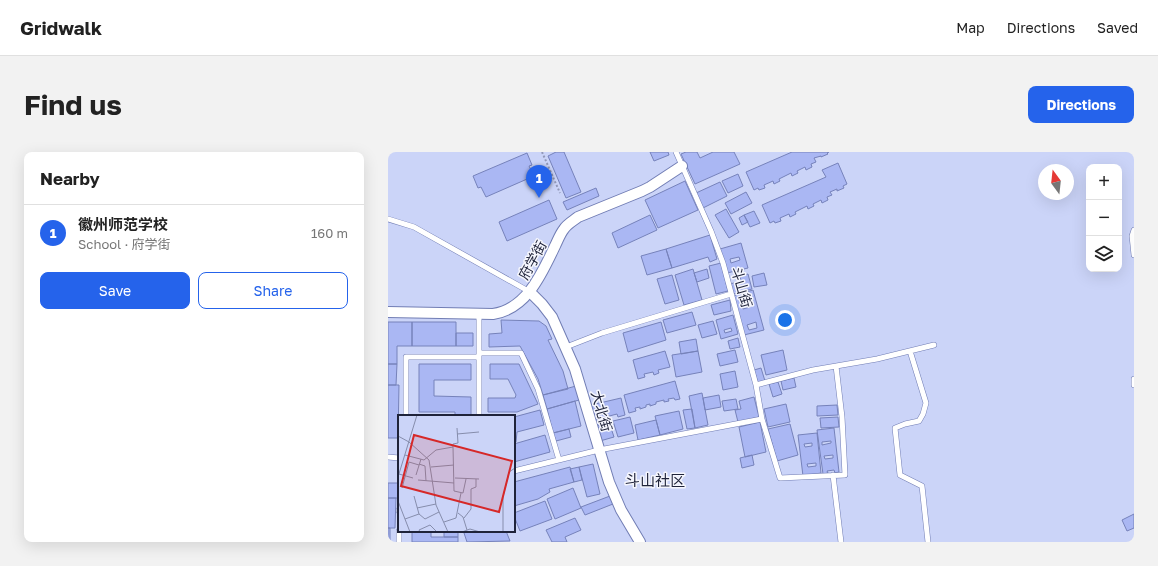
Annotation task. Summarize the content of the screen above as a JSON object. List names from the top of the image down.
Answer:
{
  "streets": {
    "street": ["府学街", "大北街"],
    "lane": ["斗山街"]
  },
  "crossings": [
    ["府学街", "斗山街"],
    ["府学街", "大北街"]
  ],
  "districts": ["斗山社区"],
  "north": "top",
  "page": {
    "header": "Gridwalk",
    "nav": ["Map", "Directions", "Saved"],
    "buttons": [
      "Directions",
      ["Save", "Share"]
    ],
    "title": "Find us",
    "heading": "Nearby",
    "map_buttons": ["+", "−"],
    "pins": "1",
    "list": [
      {
        "mark": "1",
        "name": "徽州师范学校",
        "note": "School · 府学街",
        "value": "160 m"
      }
    ]
  }
}
